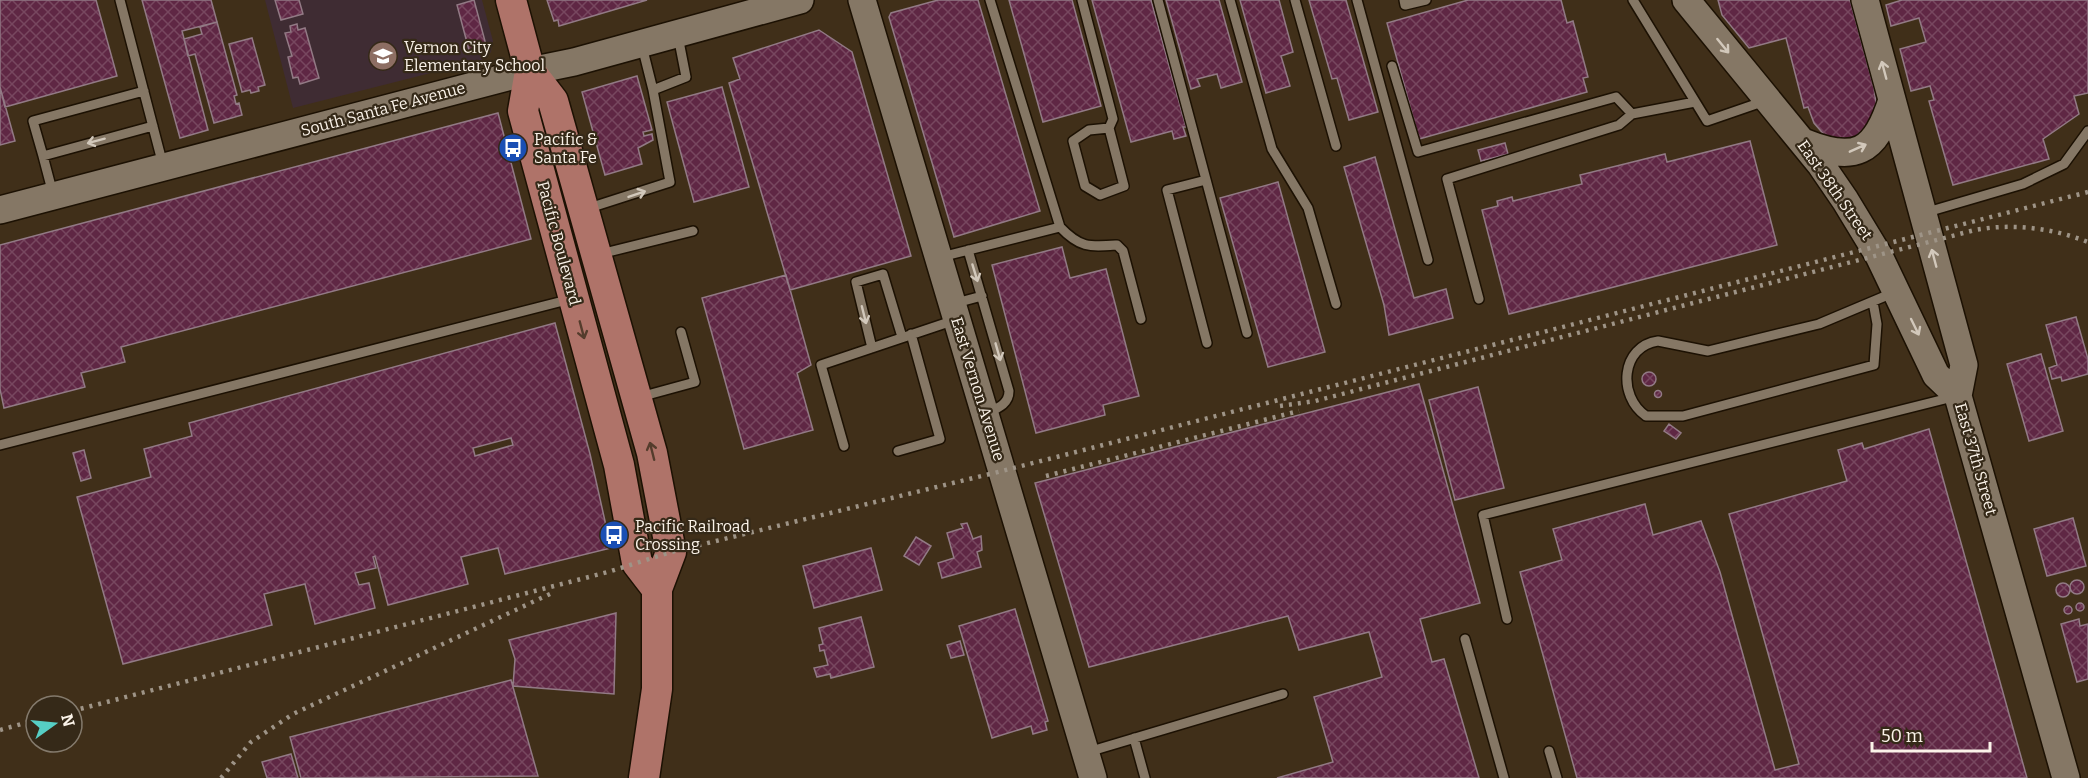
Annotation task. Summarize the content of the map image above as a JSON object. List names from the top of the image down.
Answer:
{
  "streets": {
    "main road": [
      "South Santa Fe Avenue",
      "East 38th Street",
      "Pacific Boulevard",
      "East Vernon Avenue",
      "East 37th Street"
    ]
  },
  "crossings": [
    ["South Santa Fe Avenue", "Pacific Boulevard"],
    ["East 38th Street", "East 37th Street"]
  ],
  "one_way": ["East 38th Street", "East 37th Street"],
  "places": {
    "school or university": ["Vernon City Elementary School"],
    "bus stop": ["Pacific & Santa Fe", "Pacific Railroad Crossing"]
  },
  "scale_bar": "50 m",
  "north": "right"
}
